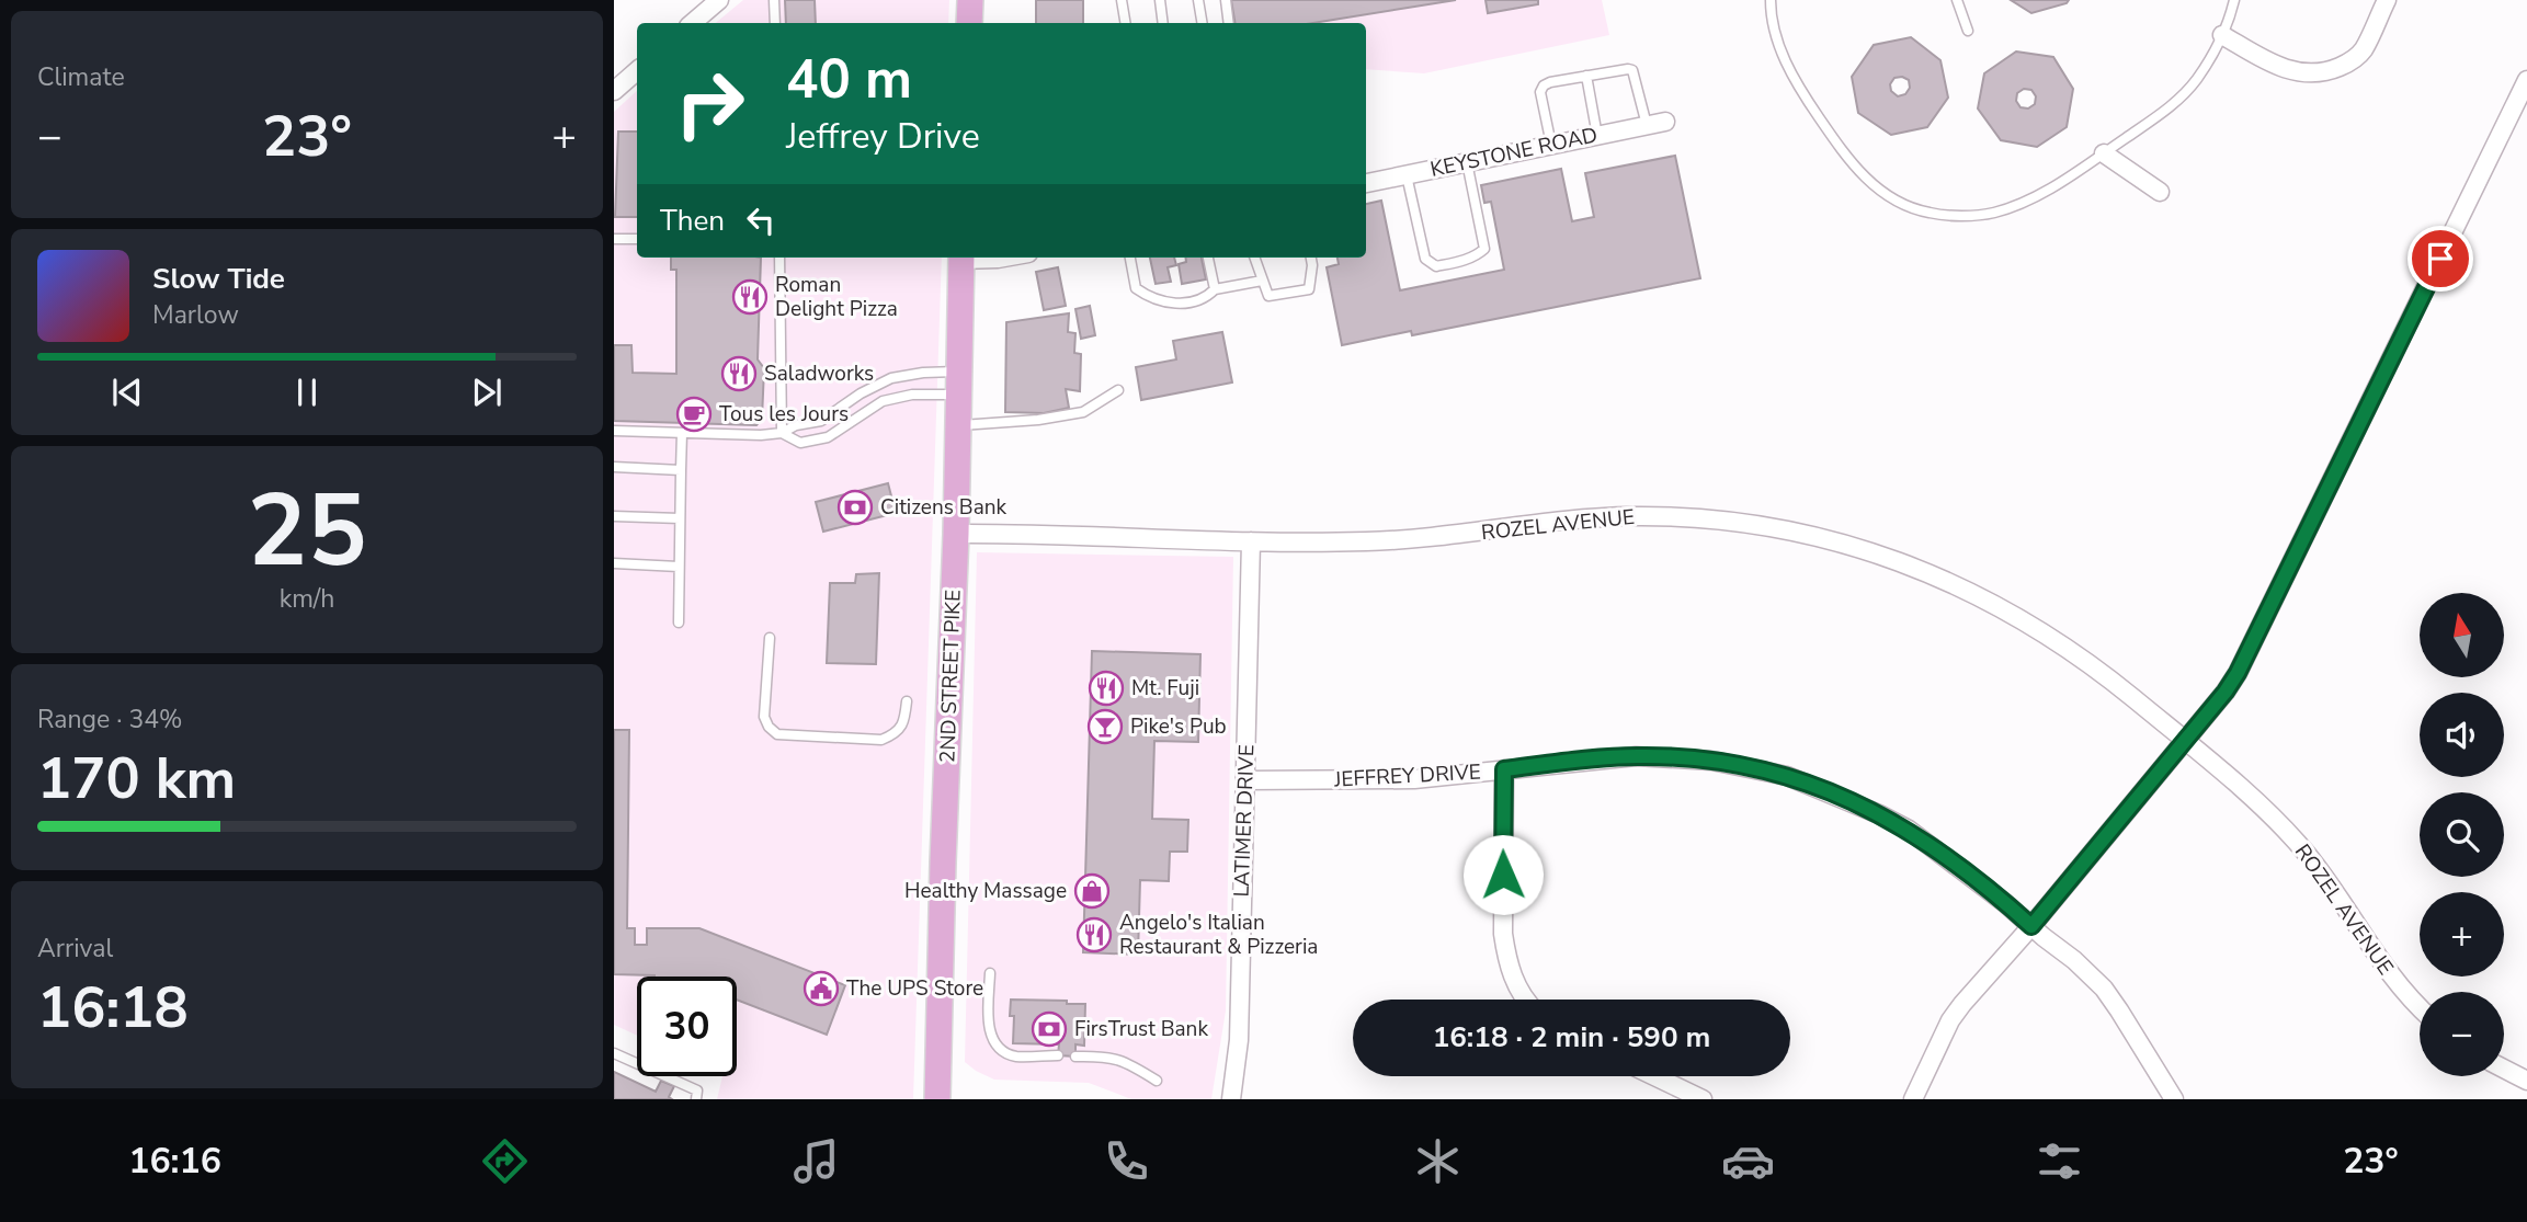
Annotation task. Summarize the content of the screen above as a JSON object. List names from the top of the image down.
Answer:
{
  "streets": {
    "main road": ["2ND STREET PIKE"],
    "street": [
      "KEYSTONE ROAD",
      "ROZEL AVENUE",
      "JEFFREY DRIVE",
      "LATIMER DRIVE"
    ]
  },
  "crossings": [
    ["ROZEL AVENUE", "2ND STREET PIKE"],
    ["ROZEL AVENUE", "LATIMER DRIVE"],
    ["JEFFREY DRIVE", "LATIMER DRIVE"]
  ],
  "places": {
    "restaurant": [
      "Roman Delight Pizza",
      "Saladworks",
      "Mt. Fuji",
      "Angelo's Italian Restaurant & Pizzeria"
    ],
    "cafe": ["Tous les Jours"],
    "bank": ["Citizens Bank", "FirsTrust Bank"],
    "bar": ["Pike's Pub"],
    "shop": ["Healthy Massage"],
    "public building": ["The UPS Store"]
  },
  "north": "top",
  "page": {
    "tile": [
      "Climate",
      ["25", "km/h"],
      ["Range · 34%", "170 km"],
      ["Arrival", "16:18"]
    ],
    "turn": ["40 m", "Jeffrey Drive"],
    "heat": ["−", "23°", "+"],
    "then": "Then",
    "song": ["Slow Tide", "Marlow"],
    "map_buttons": ["+", "−"],
    "limit": "30",
    "trip": "16:18 · 2 min · 590 m",
    "tabs": ["16:16", "23°"]
  }
}
